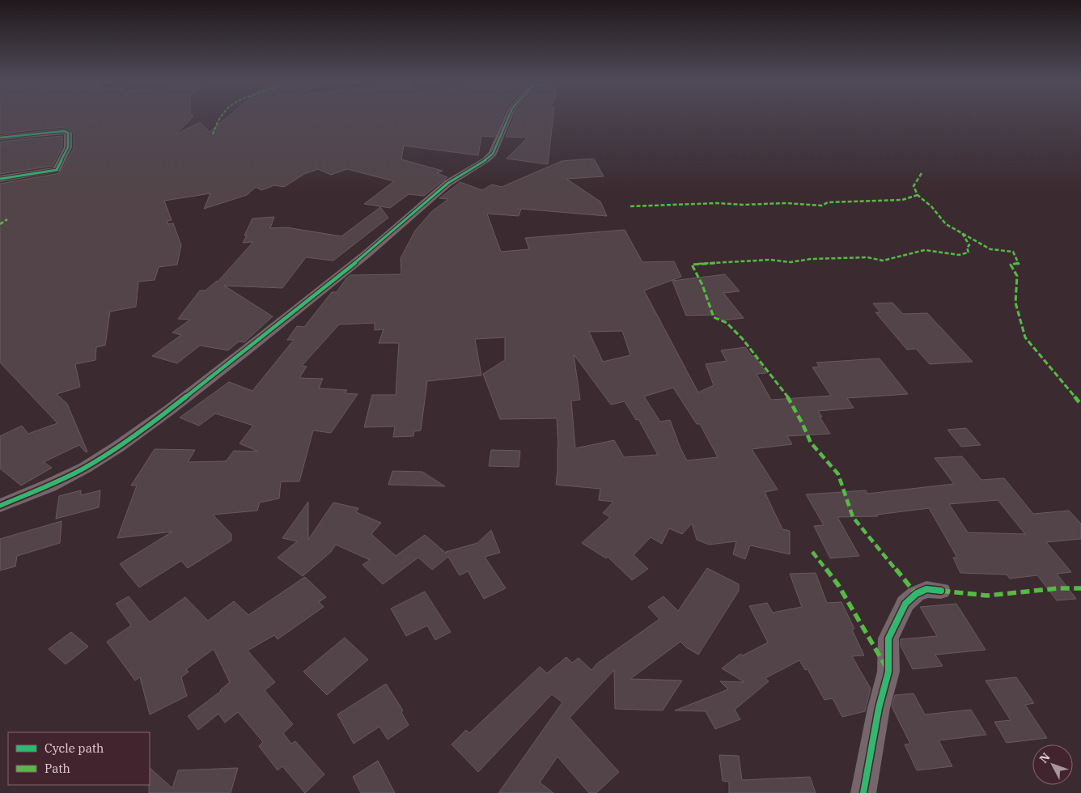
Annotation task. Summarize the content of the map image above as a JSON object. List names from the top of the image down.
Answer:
{
  "legend": ["Cycle path", "Path"],
  "north": "top left"
}
